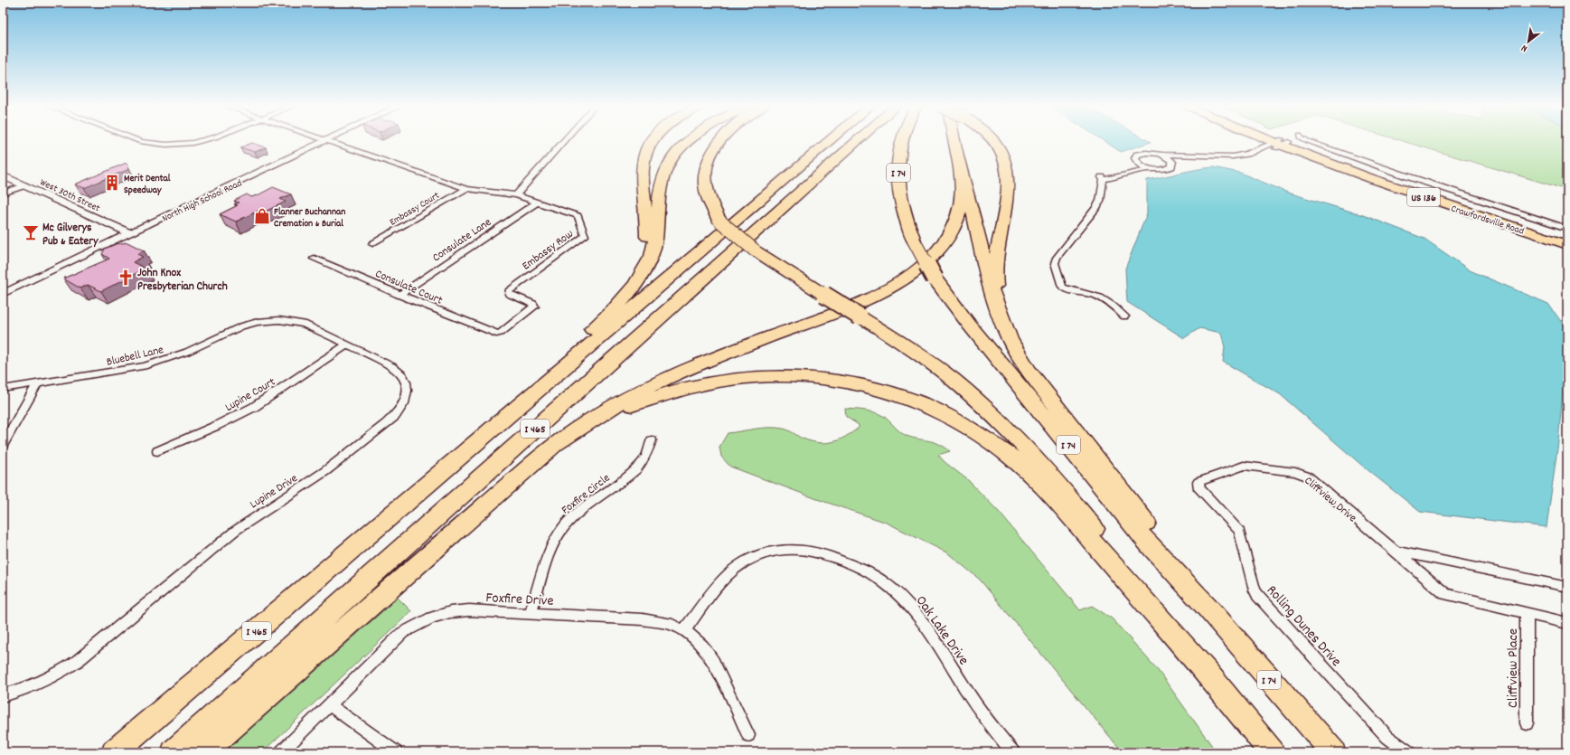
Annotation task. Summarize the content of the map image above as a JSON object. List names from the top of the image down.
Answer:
{
  "streets": {
    "highway": ["I 74", "I 465"],
    "main road": ["US 136", "Crawfordsville Road"],
    "street": [
      "West 30th Street",
      "North High School Road",
      "Embassy Court",
      "Consulate Lane",
      "Embassy Row",
      "Consulate Court",
      "Bluebell Lane",
      "Lupine Court",
      "Lupine Drive",
      "Foxfire Circle",
      "Cliffview Drive",
      "Foxfire Drive",
      "Rolling Dunes Drive",
      "Oak Lake Drive",
      "Cliffview Place"
    ]
  },
  "crossings": [
    ["West 30th Street", "North High School Road"],
    ["Embassy Court", "Embassy Row"],
    ["Consulate Lane", "Embassy Row"],
    ["Consulate Lane", "Consulate Court"],
    ["Embassy Row", "Consulate Court"],
    ["Bluebell Lane", "Lupine Drive"],
    ["Lupine Court", "Lupine Drive"],
    ["Foxfire Circle", "Foxfire Drive"],
    ["Cliffview Drive", "Rolling Dunes Drive"],
    ["Cliffview Drive", "Cliffview Place"],
    ["Foxfire Drive", "Oak Lake Drive"]
  ],
  "places": {
    "building": ["Merit Dental Speedway"],
    "shop": ["Flanner Buchannan Cremation & Burial"],
    "bar": ["Mc Gilverys Pub & Eatery"],
    "church": ["John Knox Presbyterian Church"]
  },
  "north": "bottom left"
}
